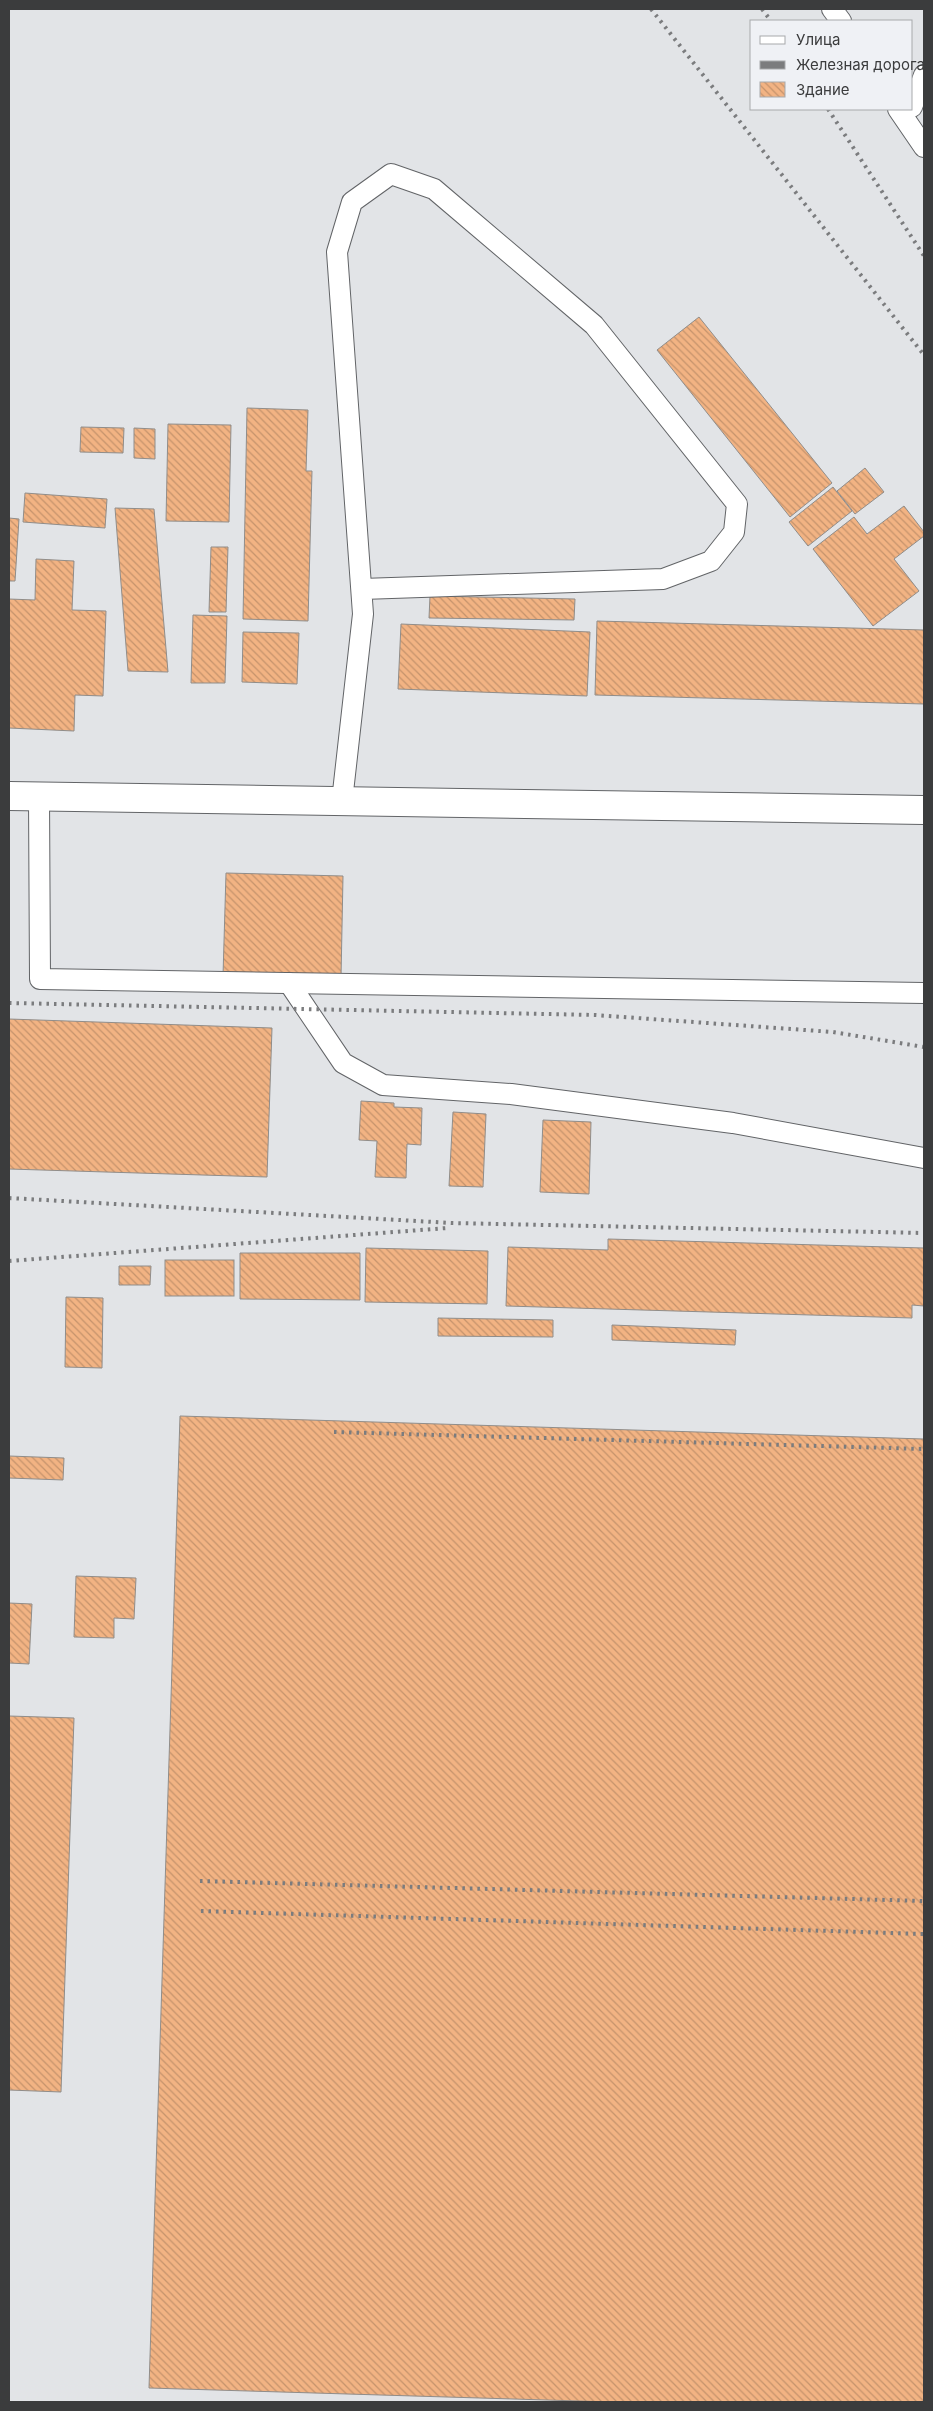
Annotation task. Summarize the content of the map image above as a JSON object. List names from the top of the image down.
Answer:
{
  "legend": ["Улица", "Железная дорога", "Здание"]
}
